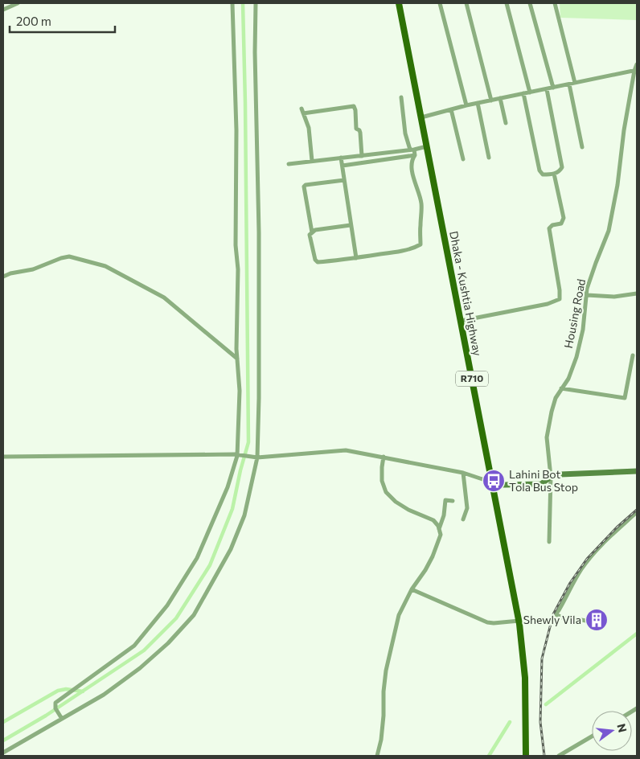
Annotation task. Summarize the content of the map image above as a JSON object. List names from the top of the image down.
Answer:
{
  "streets": {
    "main road": ["Dhaka - Kushtia Highway", "R710"],
    "street": ["Housing Road"]
  },
  "places": {
    "bus stop": ["Lahini Bot Tola Bus Stop"],
    "building": ["Shewly Vila"]
  },
  "scale_bar": "200 m",
  "north": "right"
}
